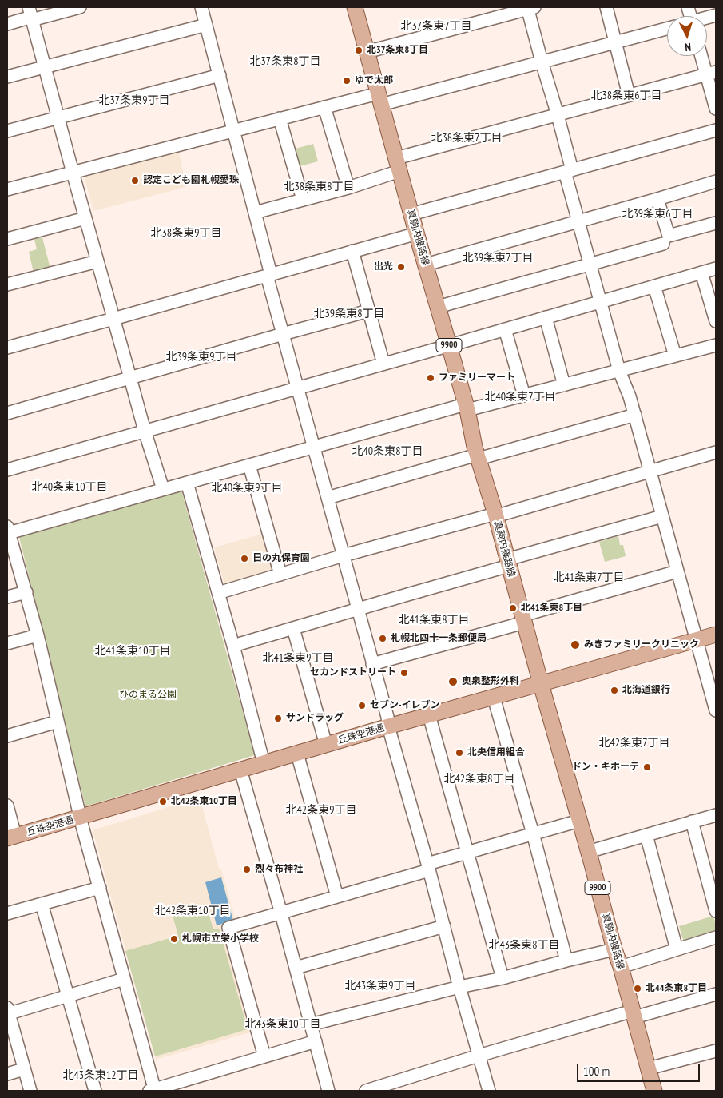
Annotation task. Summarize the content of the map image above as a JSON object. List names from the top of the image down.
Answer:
{
  "streets": {
    "main road": ["真駒内篠路線", "9900", "丘珠空港通"]
  },
  "crossings": [
    ["真駒内篠路線", "丘珠空港通"]
  ],
  "districts": [
    "北37条東7丁目",
    "北37条東8丁目",
    "北38条東6丁目",
    "北37条東9丁目",
    "北38条東7丁目",
    "北38条東8丁目",
    "北39条東6丁目",
    "北38条東9丁目",
    "北39条東7丁目",
    "北39条東8丁目",
    "北39条東9丁目",
    "北40条東7丁目",
    "北40条東8丁目",
    "北40条東10丁目",
    "北40条東9丁目",
    "北41条東7丁目",
    "北41条東8丁目",
    "北41条東10丁目",
    "北41条東9丁目",
    "北42条東7丁目",
    "北42条東8丁目",
    "北42条東9丁目",
    "北42条東10丁目",
    "北43条東8丁目",
    "北43条東9丁目",
    "北43条東10丁目",
    "北43条東12丁目"
  ],
  "parks": ["ひのまる公園"],
  "places": [
    "北37条東8丁目",
    "ゆで太郎",
    "認定こども園札幌愛珠",
    "出光",
    "ファミリーマート",
    "日の丸保育園",
    "北41条東8丁目",
    "札幌北四十一条郵便局",
    "みきファミリークリニック",
    "セカンドストリート",
    "奥泉整形外科",
    "北海道銀行",
    "セブン-イレブン",
    "サンドラッグ",
    "北央信用組合",
    "ドン・キホーテ",
    "北42条東10丁目",
    "烈々布神社",
    "札幌市立栄小学校",
    "北44条東8丁目"
  ],
  "scale_bar": "100 m",
  "north": "bottom"
}
